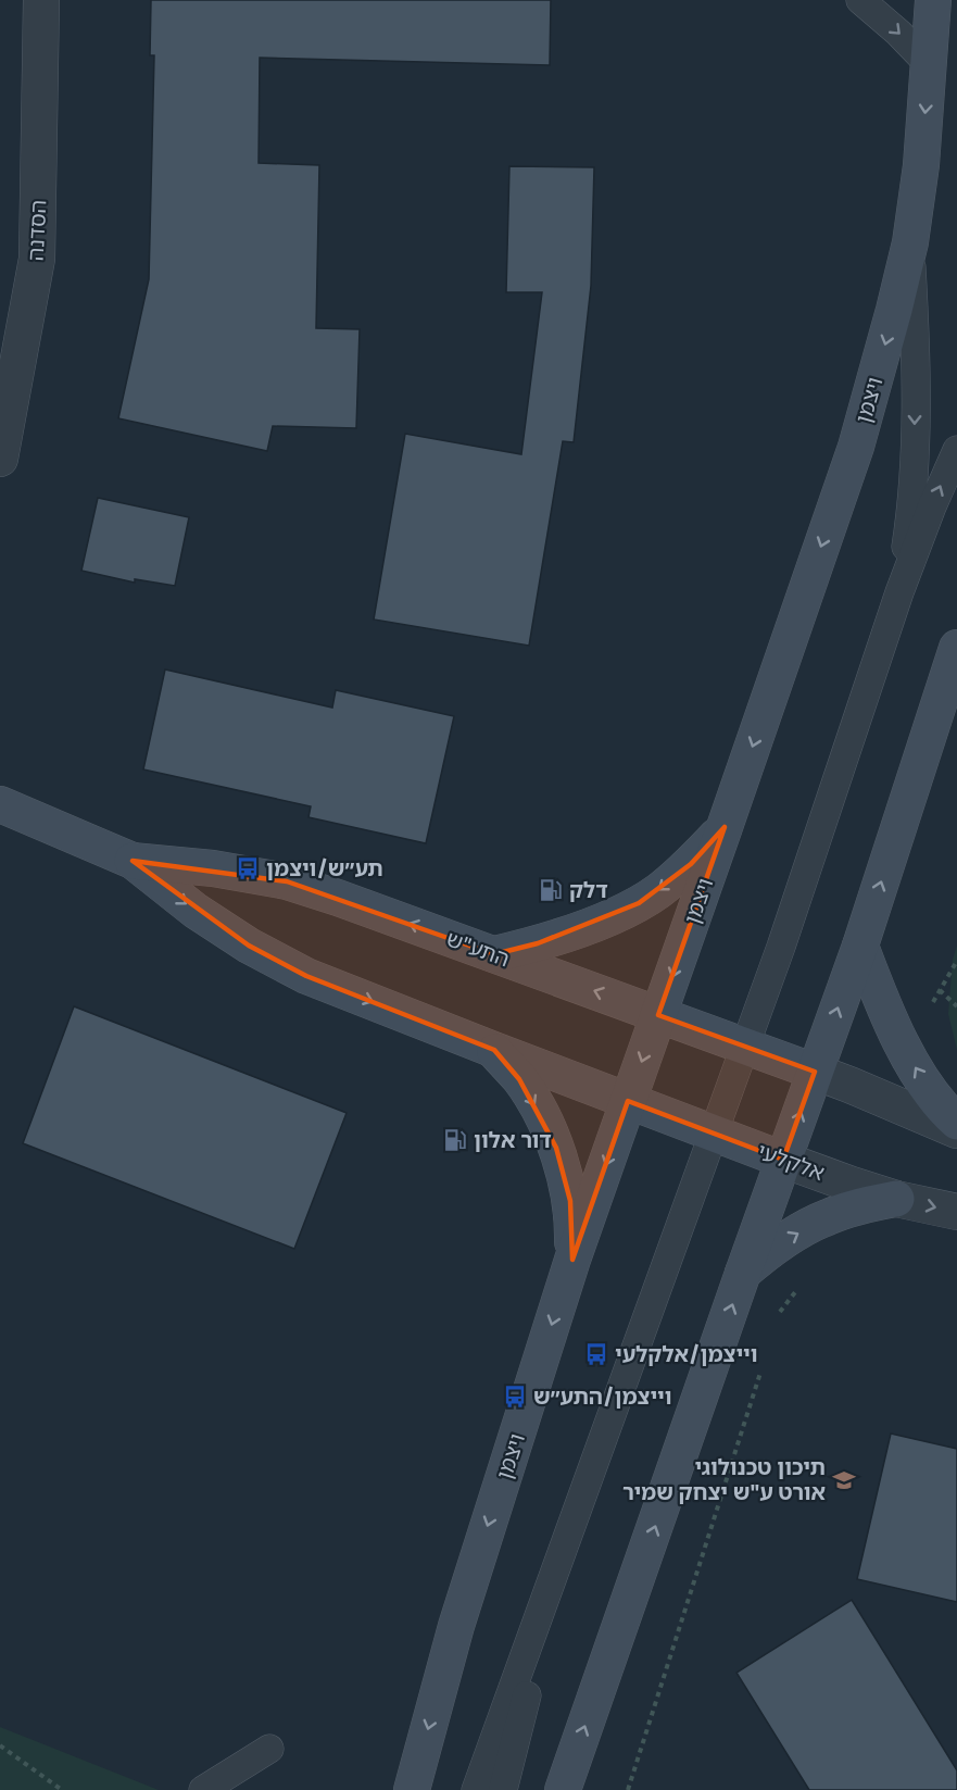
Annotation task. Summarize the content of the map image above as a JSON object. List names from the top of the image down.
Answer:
{
  "streets": {
    "main road": ["ויצמן", "התע\"ש", "אלקלעי"],
    "street": ["הסדנה"]
  },
  "crossings": [
    ["ויצמן", "התע\"ש"],
    ["ויצמן", "אלקלעי"],
    ["התע\"ש", "אלקלעי"]
  ],
  "places": {
    "bus stop": ["תע״ש/ויצמן", "וייצמן/אלקלעי", "וייצמן/התע״ש"],
    "fuel station": ["דלק", "דור אלון"],
    "school or university": ["תיכון טכנולוגי אורט ע\"ש יצחק שמיר"]
  }
}
